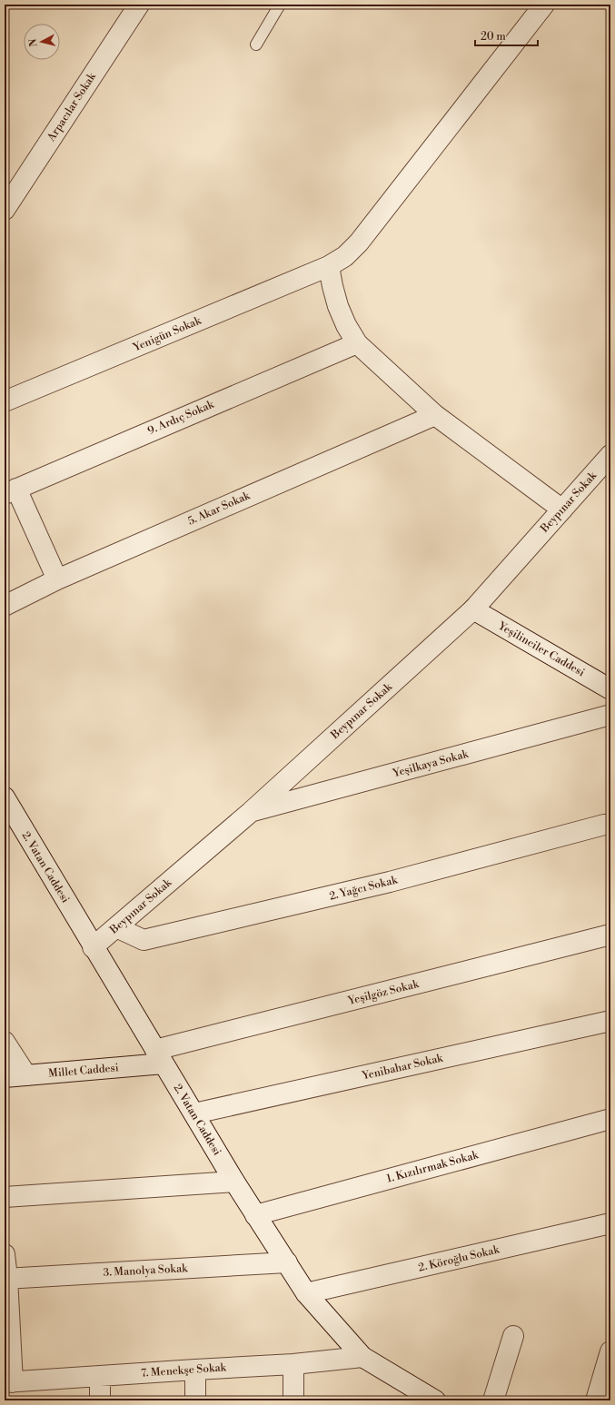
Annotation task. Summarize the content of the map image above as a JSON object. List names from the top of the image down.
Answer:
{
  "streets": {
    "street": [
      "Arpacılar Sokak",
      "Yenigün Sokak",
      "9. Ardıç Sokak",
      "Beypınar Sokak",
      "5. Akar Sokak",
      "Yeşilinciler Caddesi",
      "Yeşilkaya Sokak",
      "2. Vatan Caddesi",
      "2. Yağcı Sokak",
      "Yeşilgöz Sokak",
      "Yenibahar Sokak",
      "Millet Caddesi",
      "1. Kızılırmak Sokak",
      "2. Köroğlu Sokak",
      "3. Manolya Sokak",
      "7. Menekşe Sokak"
    ]
  },
  "crossings": [
    ["Beypınar Sokak", "Yeşilinciler Caddesi"],
    ["Beypınar Sokak", "Yeşilkaya Sokak"],
    ["Beypınar Sokak", "2. Vatan Caddesi"],
    ["Beypınar Sokak", "2. Yağcı Sokak"],
    ["2. Vatan Caddesi", "Yeşilgöz Sokak"],
    ["2. Vatan Caddesi", "Yenibahar Sokak"],
    ["2. Vatan Caddesi", "Millet Caddesi"],
    ["2. Vatan Caddesi", "1. Kızılırmak Sokak"],
    ["2. Vatan Caddesi", "2. Köroğlu Sokak"],
    ["2. Vatan Caddesi", "3. Manolya Sokak"],
    ["2. Vatan Caddesi", "7. Menekşe Sokak"],
    ["Yeşilgöz Sokak", "Millet Caddesi"]
  ],
  "scale_bar": "20 m",
  "north": "left"
}
